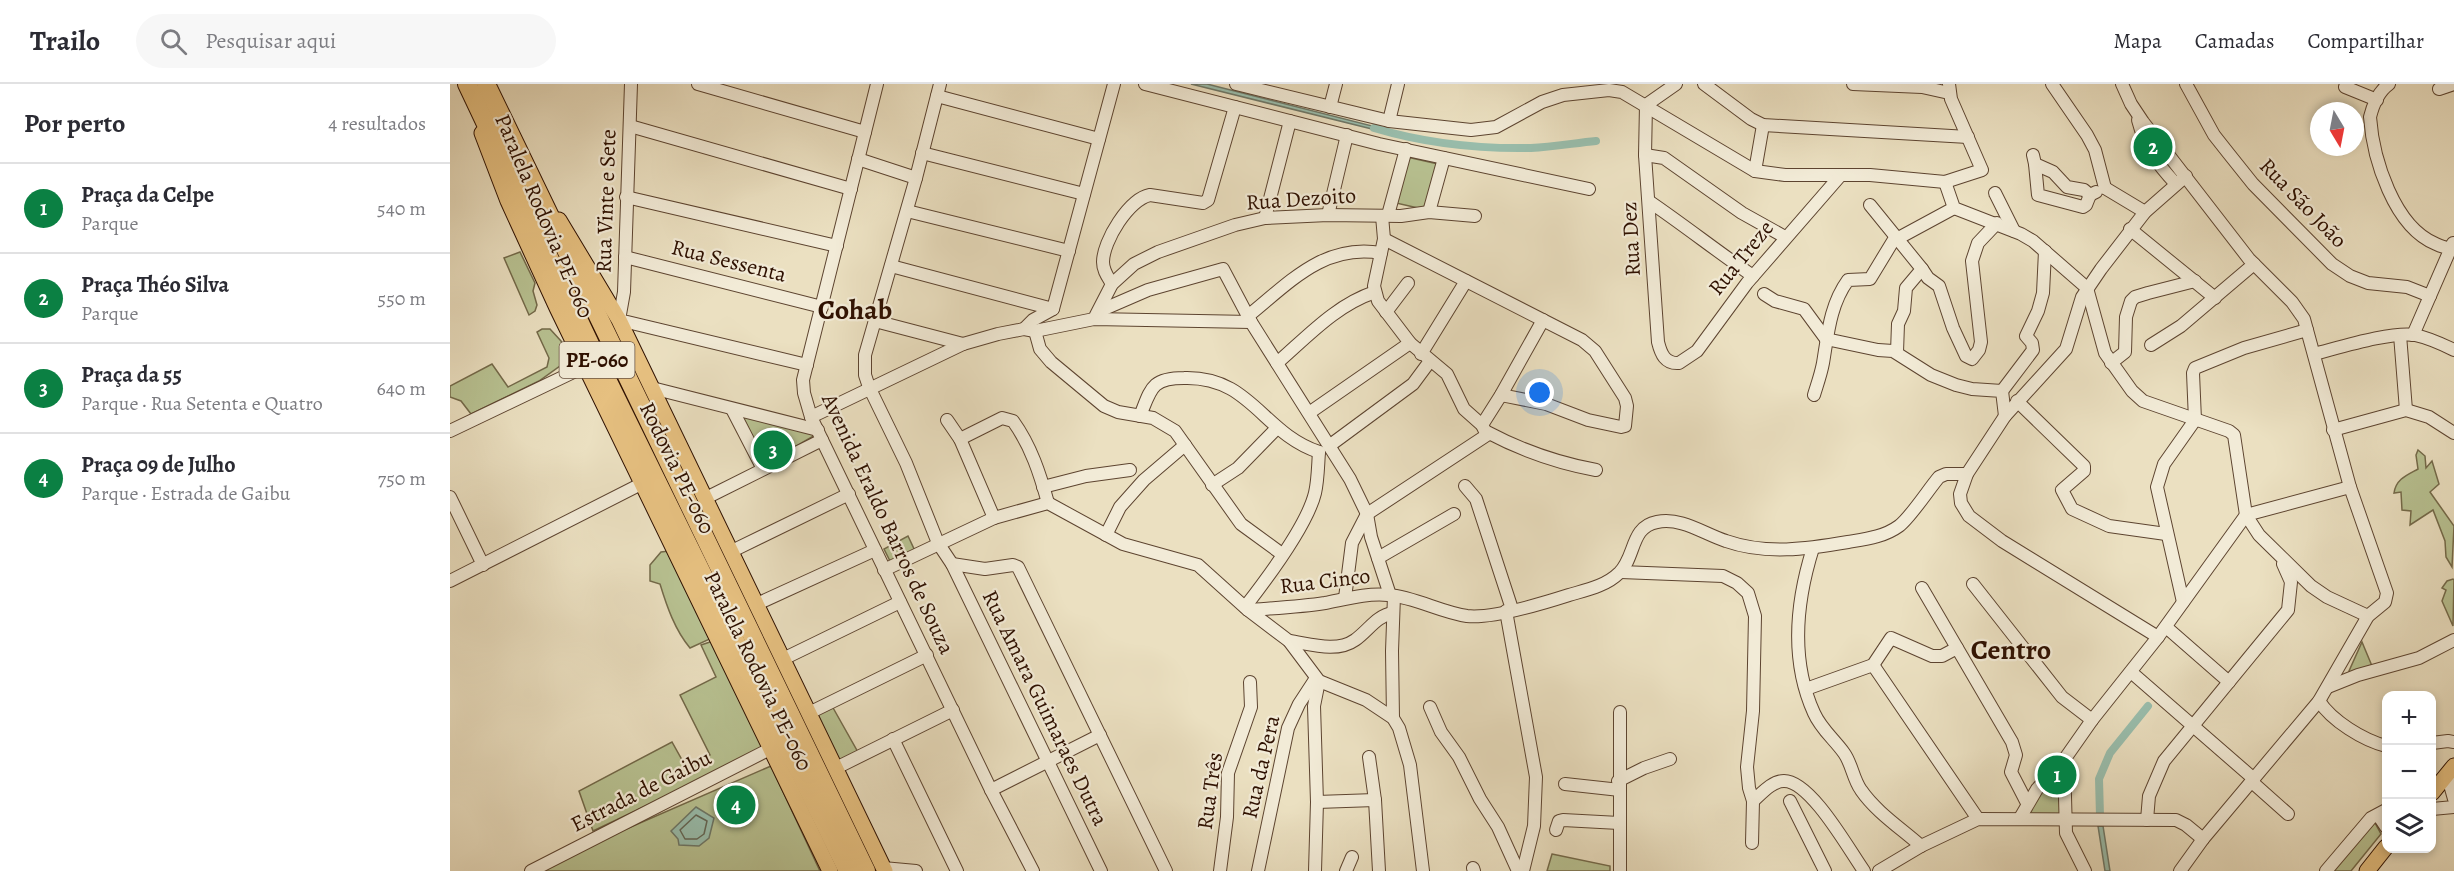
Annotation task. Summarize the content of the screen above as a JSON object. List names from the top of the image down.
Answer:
{
  "streets": {
    "highway": ["PE-060", "Rodovia PE-060"],
    "main road": ["Paralela Rodovia PE-060"],
    "street": [
      "Rua Dezoito",
      "Rua Vinte e Sete",
      "Rua São João",
      "Rua Dez",
      "Rua Treze",
      "Rua Sessenta",
      "Avenida Eraldo Barros de Souza",
      "Rua Cinco",
      "Rua Amara Guimaraes Dutra",
      "Rua da Pera",
      "Estrada de Gaibu",
      "Rua Três"
    ]
  },
  "crossings": [
    ["Rua Vinte e Sete", "Paralela Rodovia PE-060"],
    ["Rua Vinte e Sete", "Rua Sessenta"],
    ["Paralela Rodovia PE-060", "Rodovia PE-060"],
    ["Paralela Rodovia PE-060", "Estrada de Gaibu"],
    ["Rua Dez", "Rua Treze"],
    ["Rua Sessenta", "Avenida Eraldo Barros de Souza"]
  ],
  "districts": ["Cohab", "Centro"],
  "north": "bottom",
  "page": {
    "header": "Trailo",
    "search": "Pesquisar aqui",
    "nav": ["Mapa", "Camadas", "Compartilhar"],
    "heading": ["Por perto", "4 resultados"],
    "pins": [
      "2",
      "3",
      "1",
      "4"
    ],
    "list": [
      {
        "mark": "1",
        "name": "Praça da Celpe",
        "note": "Parque",
        "value": "540 m"
      },
      {
        "mark": "2",
        "name": "Praça Théo Silva",
        "note": "Parque",
        "value": "550 m"
      },
      {
        "mark": "3",
        "name": "Praça da 55",
        "note": "Parque · Rua Setenta e Quatro",
        "value": "640 m"
      },
      {
        "mark": "4",
        "name": "Praça 09 de Julho",
        "note": "Parque · Estrada de Gaibu",
        "value": "750 m"
      }
    ],
    "map_buttons": ["+", "−"]
  }
}
